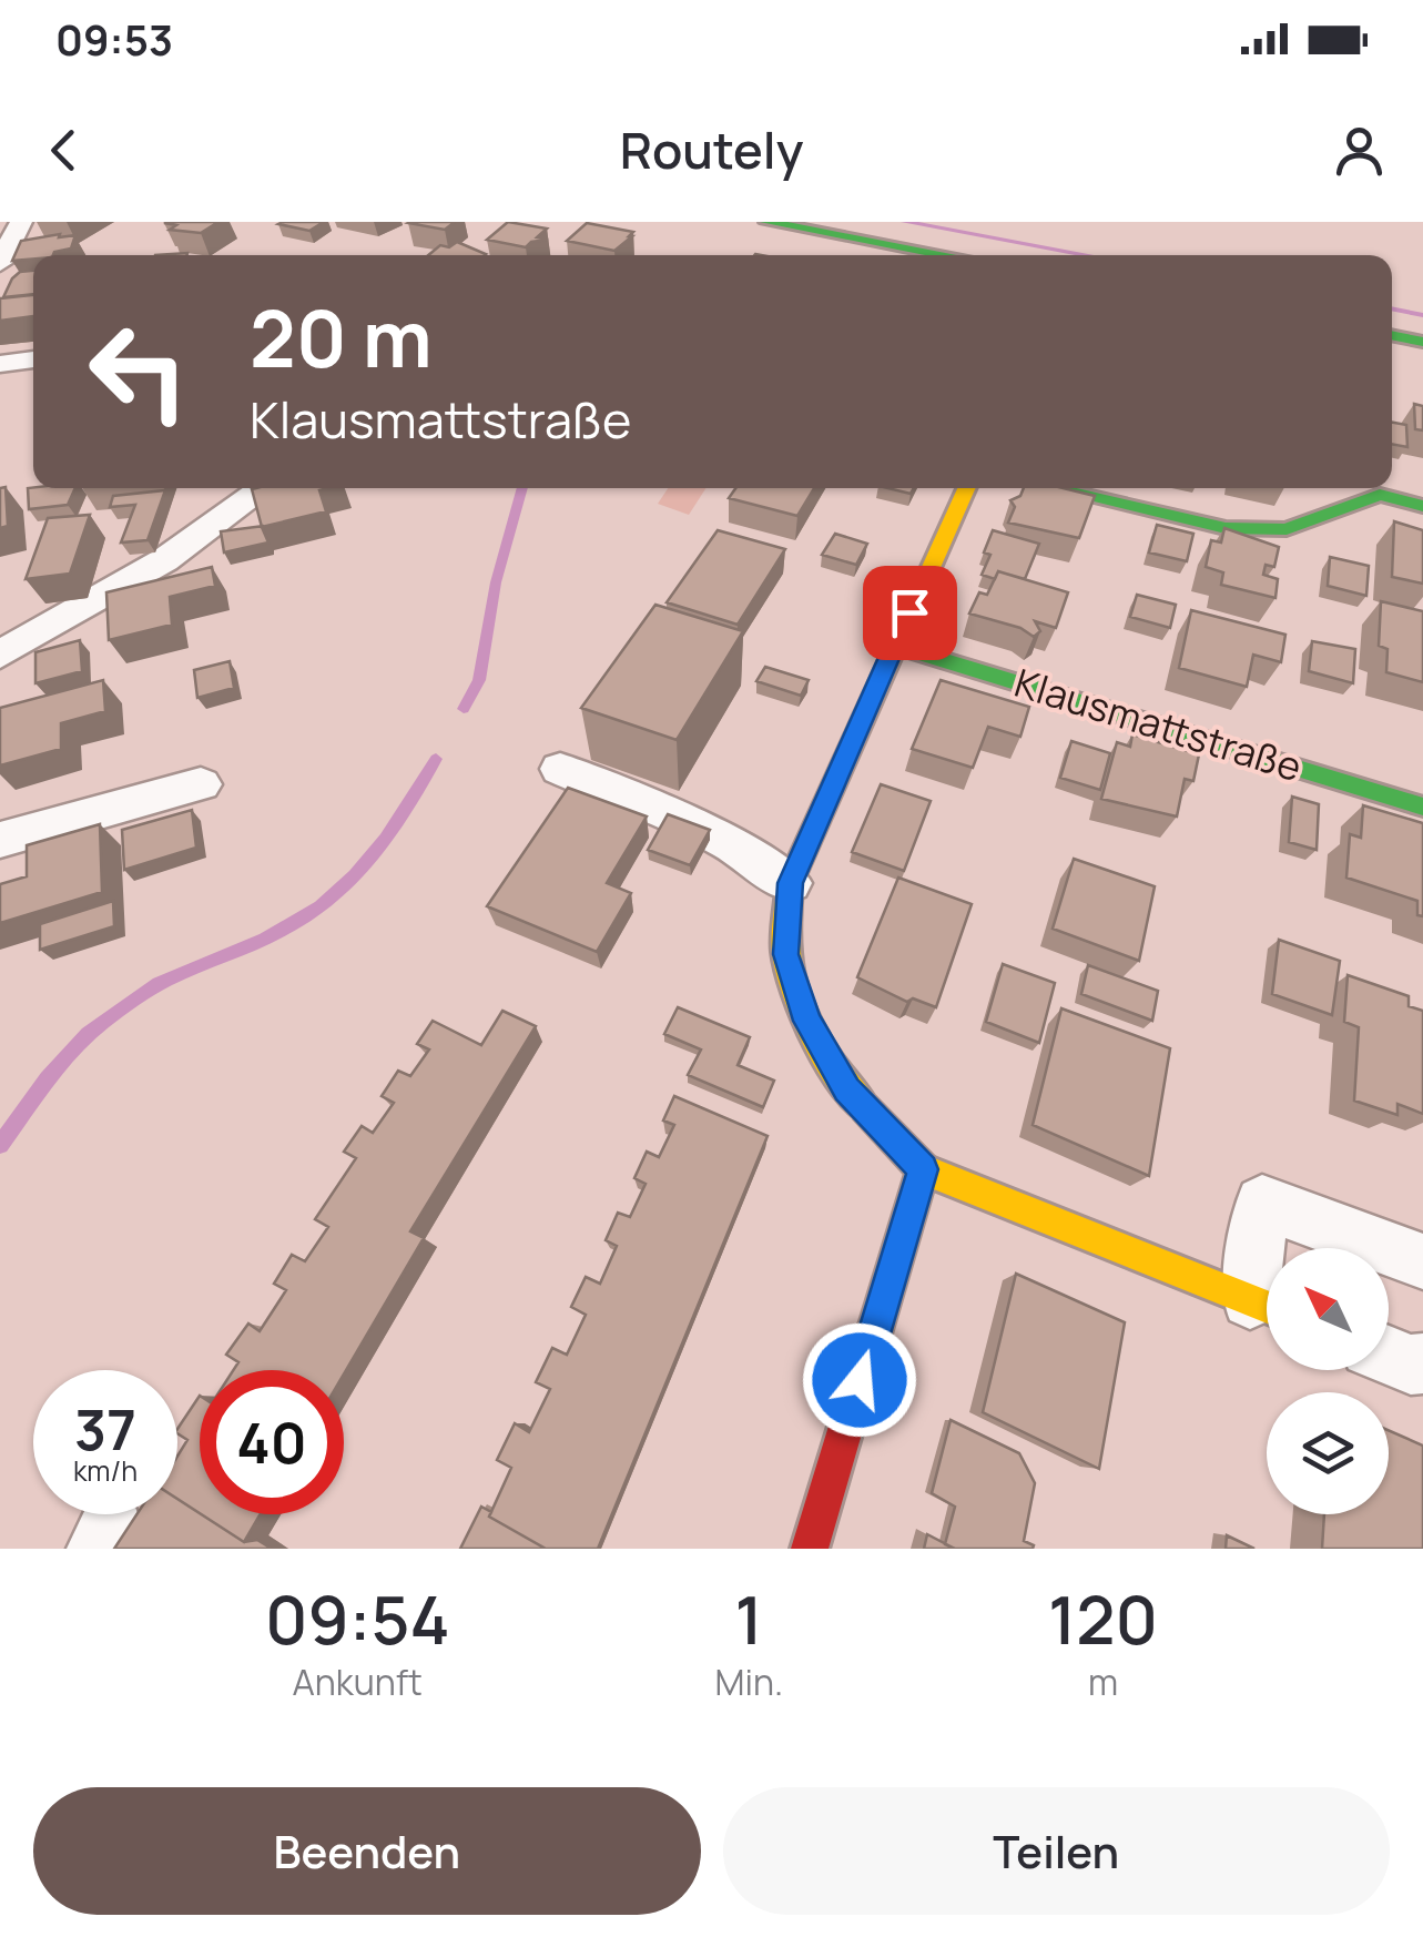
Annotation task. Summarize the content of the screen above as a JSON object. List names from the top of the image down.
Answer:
{
  "streets": {
    "street": ["Klausmattstraße"]
  },
  "north": "top left",
  "page": {
    "status": "09:53",
    "header": "Routely",
    "turn": ["20 m", "Klausmattstraße"],
    "speed": "37 km/h",
    "limit": "40",
    "eta": [
      "09:54",
      "Ankunft",
      "1",
      "Min.",
      "120",
      "m"
    ],
    "buttons": ["Beenden", "Teilen"]
  }
}
